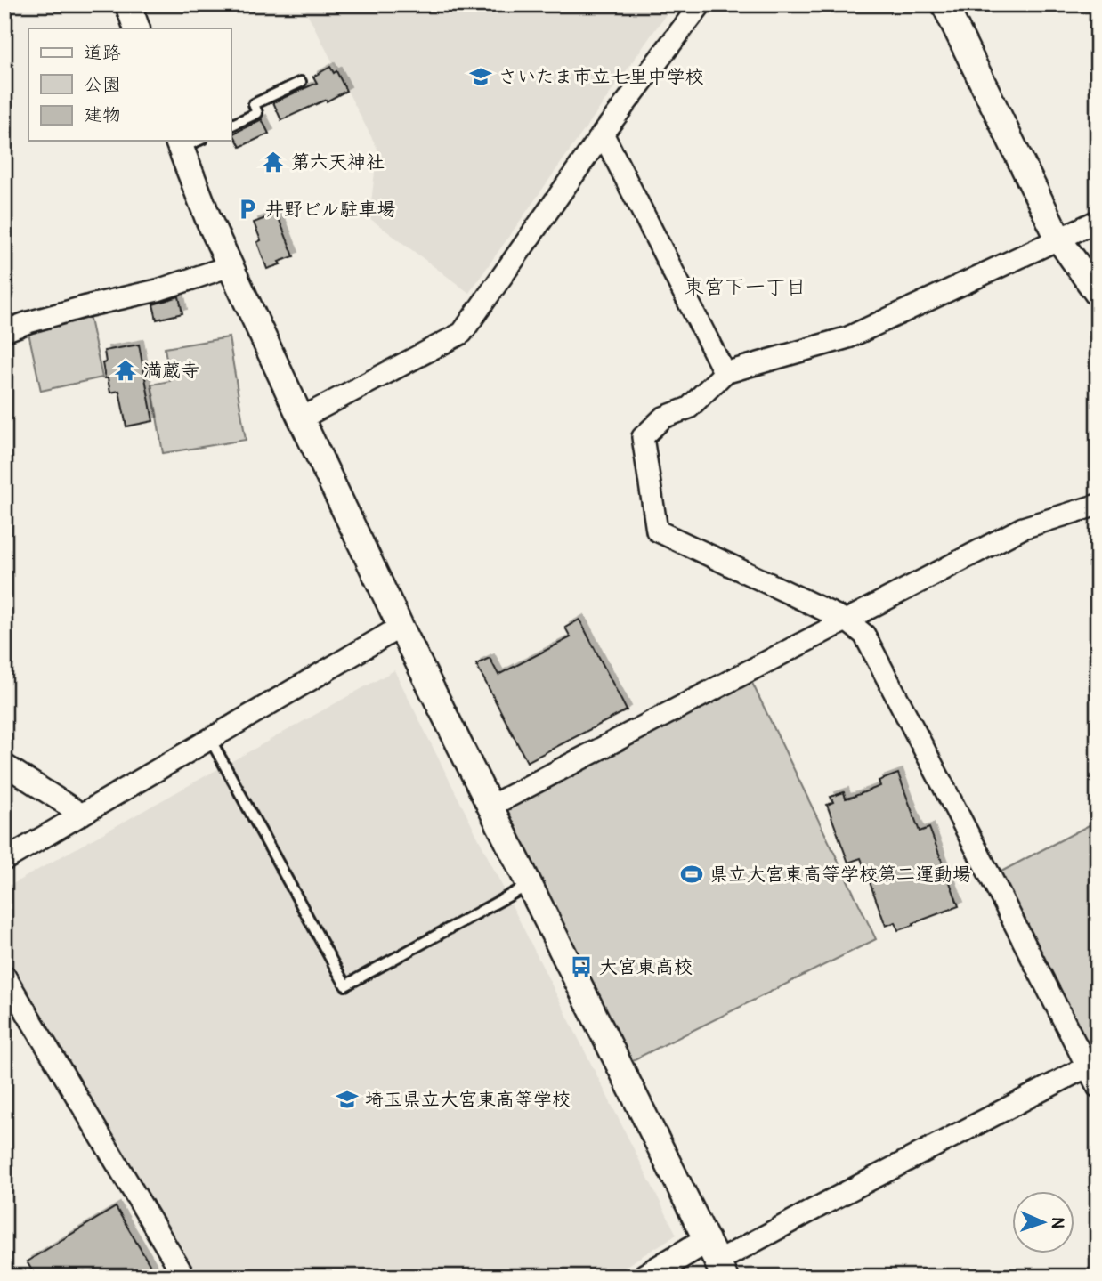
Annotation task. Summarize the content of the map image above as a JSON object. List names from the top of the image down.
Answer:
{
  "districts": ["東宮下一丁目"],
  "places": {
    "school or university": ["さいたま市立七里中学校", "埼玉県立大宮東高等学校"],
    "temple": ["第六天神社", "満蔵寺"],
    "parking": ["井野ビル駐車場"],
    "sports": ["県立大宮東高等学校第二運動場"],
    "bus stop": ["大宮東高校"]
  },
  "legend": ["道路", "公園", "建物"],
  "north": "right"
}
